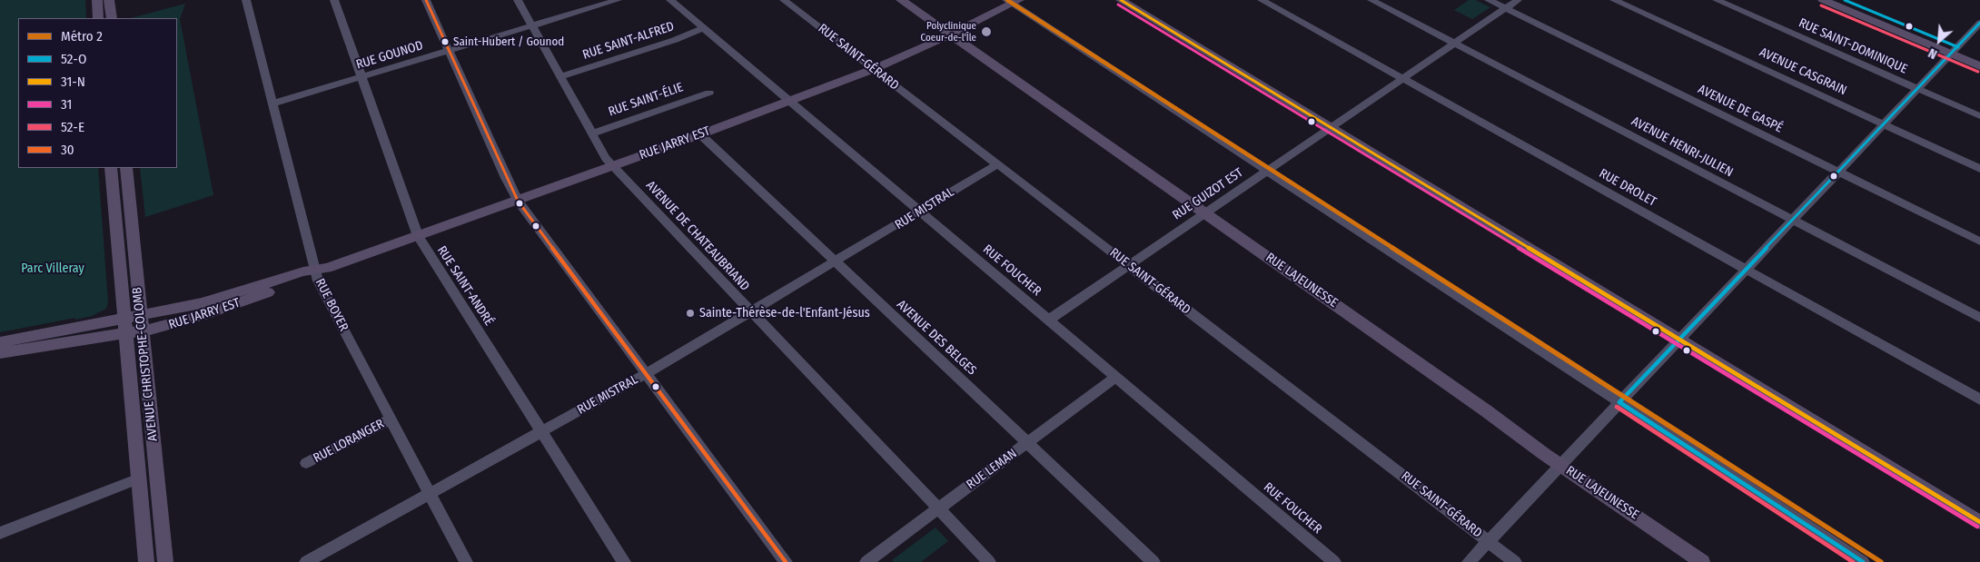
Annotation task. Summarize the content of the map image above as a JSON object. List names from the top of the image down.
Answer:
{
  "streets": {
    "main road": ["RUE JARRY EST", "RUE LAJEUNESSE", "AVENUE CHRISTOPHE-COLOMB"],
    "street": [
      "RUE SAINT-ALFRED",
      "RUE SAINT-DOMINIQUE",
      "RUE GOUNOD",
      "RUE SAINT-GÉRARD",
      "AVENUE CASGRAIN",
      "RUE SAINT-ÉLIE",
      "AVENUE DE GASPÉ",
      "AVENUE HENRI-JULIEN",
      "RUE DROLET",
      "RUE GUIZOT EST",
      "RUE MISTRAL",
      "AVENUE DE CHATEAUBRIAND",
      "RUE FOUCHER",
      "RUE SAINT-ANDRÉ",
      "RUE BOYER",
      "AVENUE DES BELGES",
      "RUE LORANGER",
      "RUE LEMAN"
    ]
  },
  "crossings": [
    ["RUE SAINT-ALFRED", "AVENUE DE CHATEAUBRIAND"],
    ["RUE SAINT-ALFRED", "RUE FOUCHER"],
    ["RUE GOUNOD", "AVENUE DE CHATEAUBRIAND"],
    ["RUE GOUNOD", "RUE SAINT-ANDRÉ"],
    ["RUE GOUNOD", "RUE BOYER"],
    ["RUE SAINT-GÉRARD", "RUE JARRY EST"],
    ["RUE SAINT-GÉRARD", "RUE GUIZOT EST"],
    ["RUE SAINT-GÉRARD", "RUE MISTRAL"],
    ["RUE SAINT-ÉLIE", "AVENUE DE CHATEAUBRIAND"],
    ["AVENUE DE GASPÉ", "RUE GUIZOT EST"],
    ["RUE JARRY EST", "AVENUE DE CHATEAUBRIAND"],
    ["RUE JARRY EST", "RUE FOUCHER"],
    ["RUE JARRY EST", "RUE LAJEUNESSE"],
    ["RUE JARRY EST", "RUE SAINT-ANDRÉ"],
    ["RUE JARRY EST", "RUE BOYER"],
    ["RUE JARRY EST", "AVENUE DES BELGES"],
    ["RUE JARRY EST", "AVENUE CHRISTOPHE-COLOMB"],
    ["AVENUE HENRI-JULIEN", "RUE GUIZOT EST"],
    ["RUE DROLET", "RUE GUIZOT EST"],
    ["RUE GUIZOT EST", "RUE FOUCHER"],
    ["RUE GUIZOT EST", "RUE LAJEUNESSE"],
    ["RUE MISTRAL", "AVENUE DE CHATEAUBRIAND"],
    ["RUE MISTRAL", "RUE FOUCHER"],
    ["RUE MISTRAL", "RUE SAINT-ANDRÉ"],
    ["RUE MISTRAL", "RUE BOYER"],
    ["RUE MISTRAL", "AVENUE DES BELGES"],
    ["AVENUE DE CHATEAUBRIAND", "RUE LEMAN"],
    ["RUE FOUCHER", "RUE LEMAN"],
    ["RUE BOYER", "RUE LORANGER"],
    ["AVENUE DES BELGES", "RUE LEMAN"]
  ],
  "parks": ["Parc Villeray"],
  "places": ["Polyclinique Coeur-de-l'Île", "Saint-Hubert / Gounod", "Sainte-Thérèse-de-l'Enfant-Jésus"],
  "lines": [
    "metro line 2",
    "transit line 52-O",
    "transit line 31-N",
    "transit line 30",
    "transit line 31",
    "transit line 52-E"
  ],
  "legend": [
    "Métro 2",
    "52-O",
    "31-N",
    "31",
    "52-E",
    "30"
  ],
  "north": "bottom left"
}
